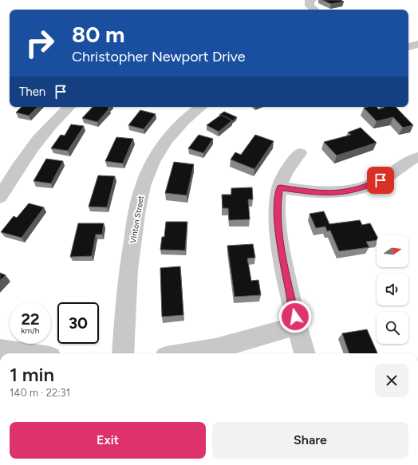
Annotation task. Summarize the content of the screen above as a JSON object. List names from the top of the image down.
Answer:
{
  "streets": {
    "street": ["Vinton Street"]
  },
  "north": "right",
  "page": {
    "turn": ["80 m", "Christopher Newport Drive"],
    "then": "Then",
    "speed": "22 km/h",
    "limit": "30",
    "heading": ["1 min", "140 m · 22:31"],
    "buttons": ["Exit", "Share"]
  }
}
